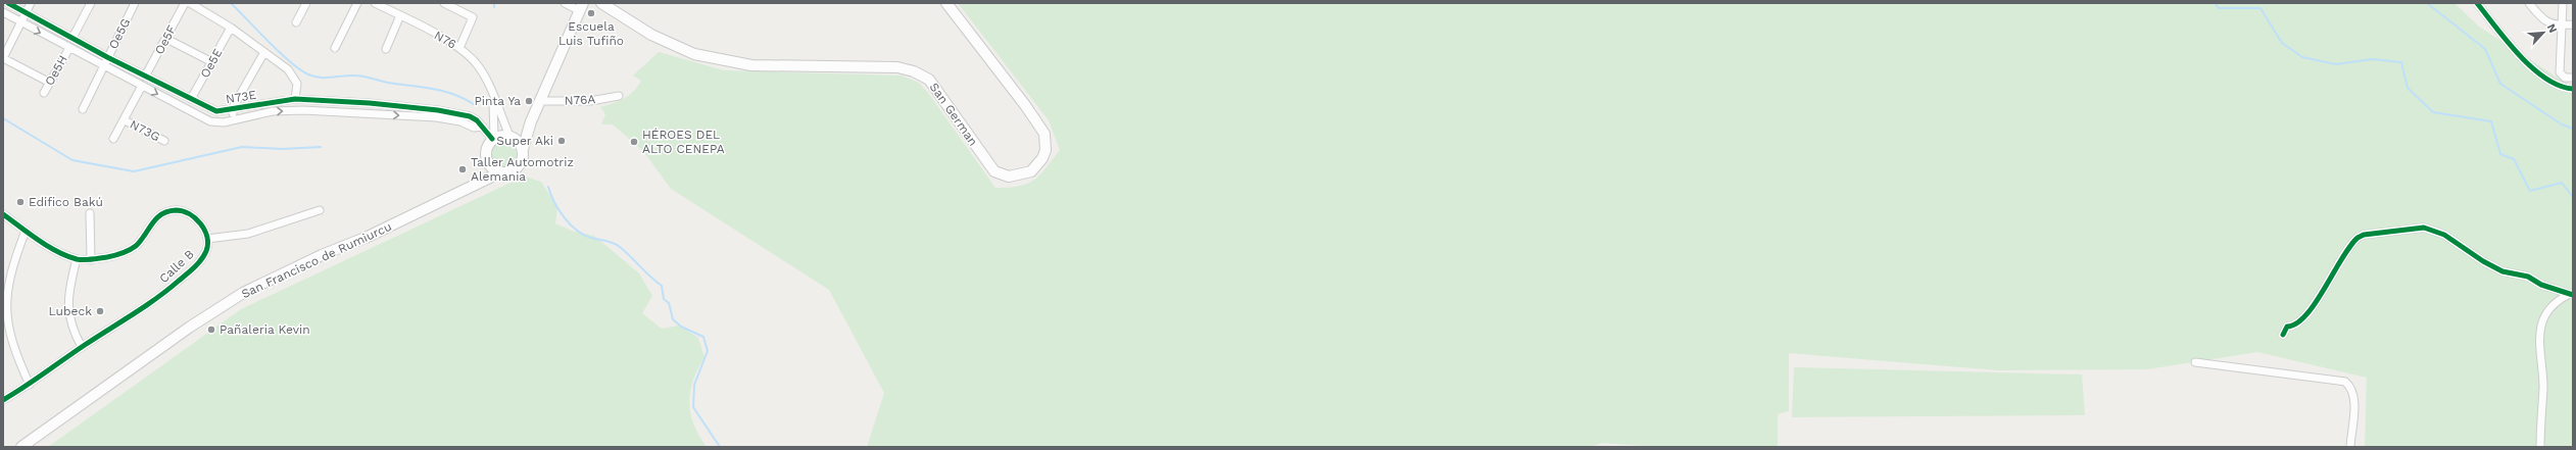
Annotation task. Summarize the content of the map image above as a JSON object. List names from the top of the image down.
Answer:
{
  "streets": {
    "main road": ["San German", "San Francisco de Rumiurcu"],
    "street": [
      "Oe5G",
      "Oe5F",
      "N76",
      "Oe5E",
      "Oe5H",
      "N73E",
      "N76A",
      "N73G",
      "Calle B"
    ]
  },
  "crossings": [
    ["Oe5G", "N73E"],
    ["Oe5F", "N73E"],
    ["N76", "N73E"],
    ["N76", "San Francisco de Rumiurcu"],
    ["Oe5E", "N73E"],
    ["Oe5H", "N73E"],
    ["N73E", "San Francisco de Rumiurcu"]
  ],
  "places": [
    "Escuela Luis Tufiño",
    "Pinta Ya",
    "Super Aki",
    "HÉROES DEL ALTO CENEPA",
    "Taller Automotriz Alemania",
    "Edifico Bakú",
    "Lubeck",
    "Pañaleria Kevin"
  ],
  "north": "top right"
}
